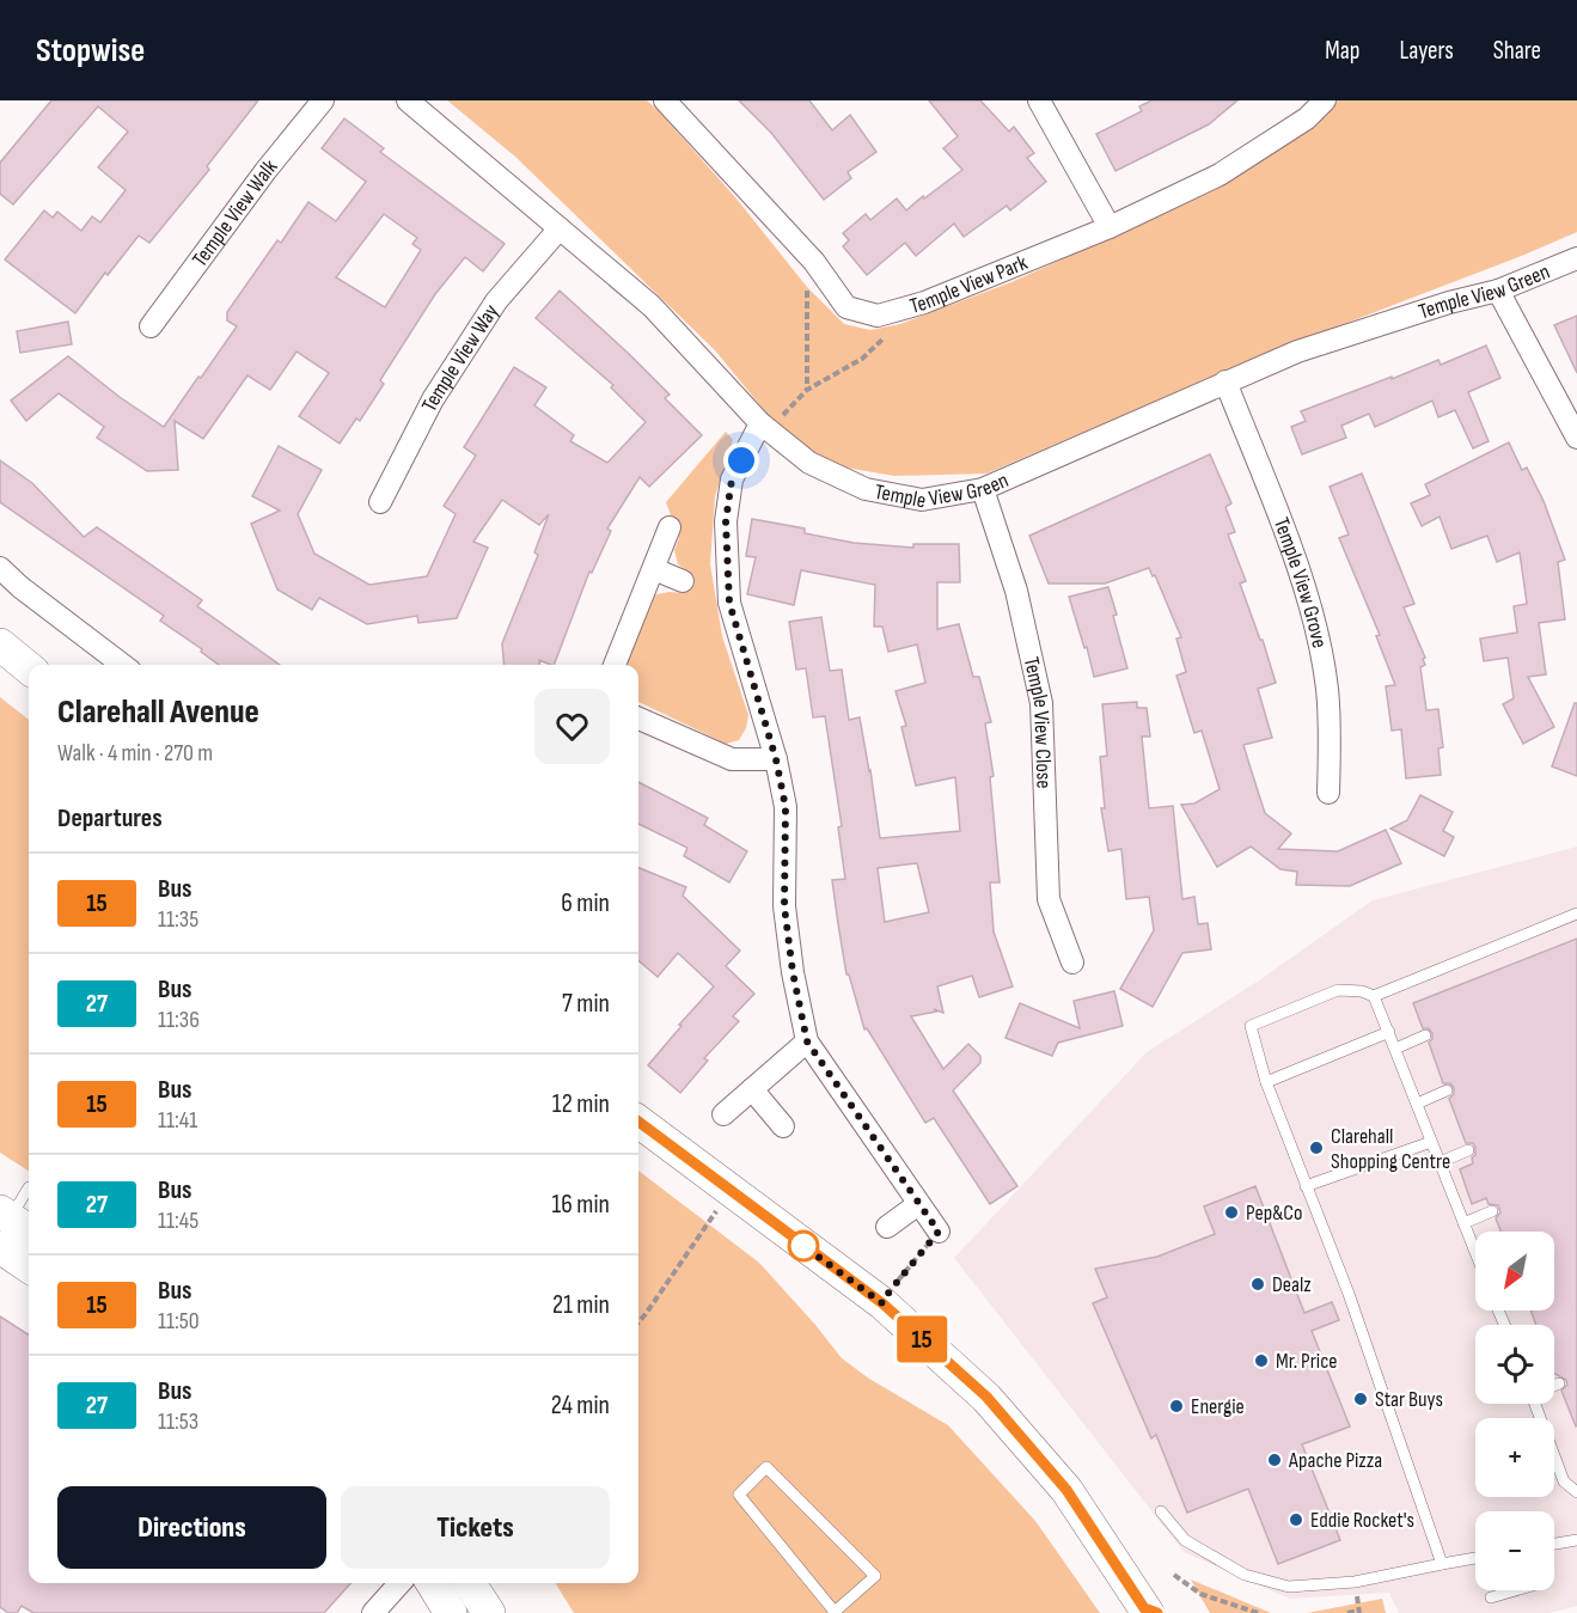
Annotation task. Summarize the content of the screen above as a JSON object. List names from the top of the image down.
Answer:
{
  "streets": {
    "street": [
      "Temple View Walk",
      "Temple View Park",
      "Temple View Green",
      "Temple View Way",
      "Temple View Grove",
      "Temple View Close"
    ]
  },
  "crossings": [
    ["Temple View Green", "Temple View Way"],
    ["Temple View Green", "Temple View Grove"],
    ["Temple View Green", "Temple View Close"]
  ],
  "places": [
    "Clarehall Shopping Centre",
    "Pep&Co",
    "Dealz",
    "Mr. Price",
    "Star Buys",
    "Energie",
    "Apache Pizza",
    "Eddie Rocket's"
  ],
  "lines": ["bus line 15"],
  "north": "bottom left",
  "page": {
    "header": "Stopwise",
    "nav": ["Map", "Layers", "Share"],
    "on_map": "15",
    "heading": [
      ["Clarehall Avenue", "Walk · 4 min · 270 m"],
      "Departures"
    ],
    "list": [
      {
        "mark": "15",
        "name": "Bus",
        "note": "11:35",
        "value": "6 min"
      },
      {
        "mark": "27",
        "name": "Bus",
        "note": "11:36",
        "value": "7 min"
      },
      {
        "mark": "15",
        "name": "Bus",
        "note": "11:41",
        "value": "12 min"
      },
      {
        "mark": "27",
        "name": "Bus",
        "note": "11:45",
        "value": "16 min"
      },
      {
        "mark": "15",
        "name": "Bus",
        "note": "11:50",
        "value": "21 min"
      },
      {
        "mark": "27",
        "name": "Bus",
        "note": "11:53",
        "value": "24 min"
      }
    ],
    "map_buttons": ["+", "−"],
    "buttons": ["Directions", "Tickets"]
  }
}
